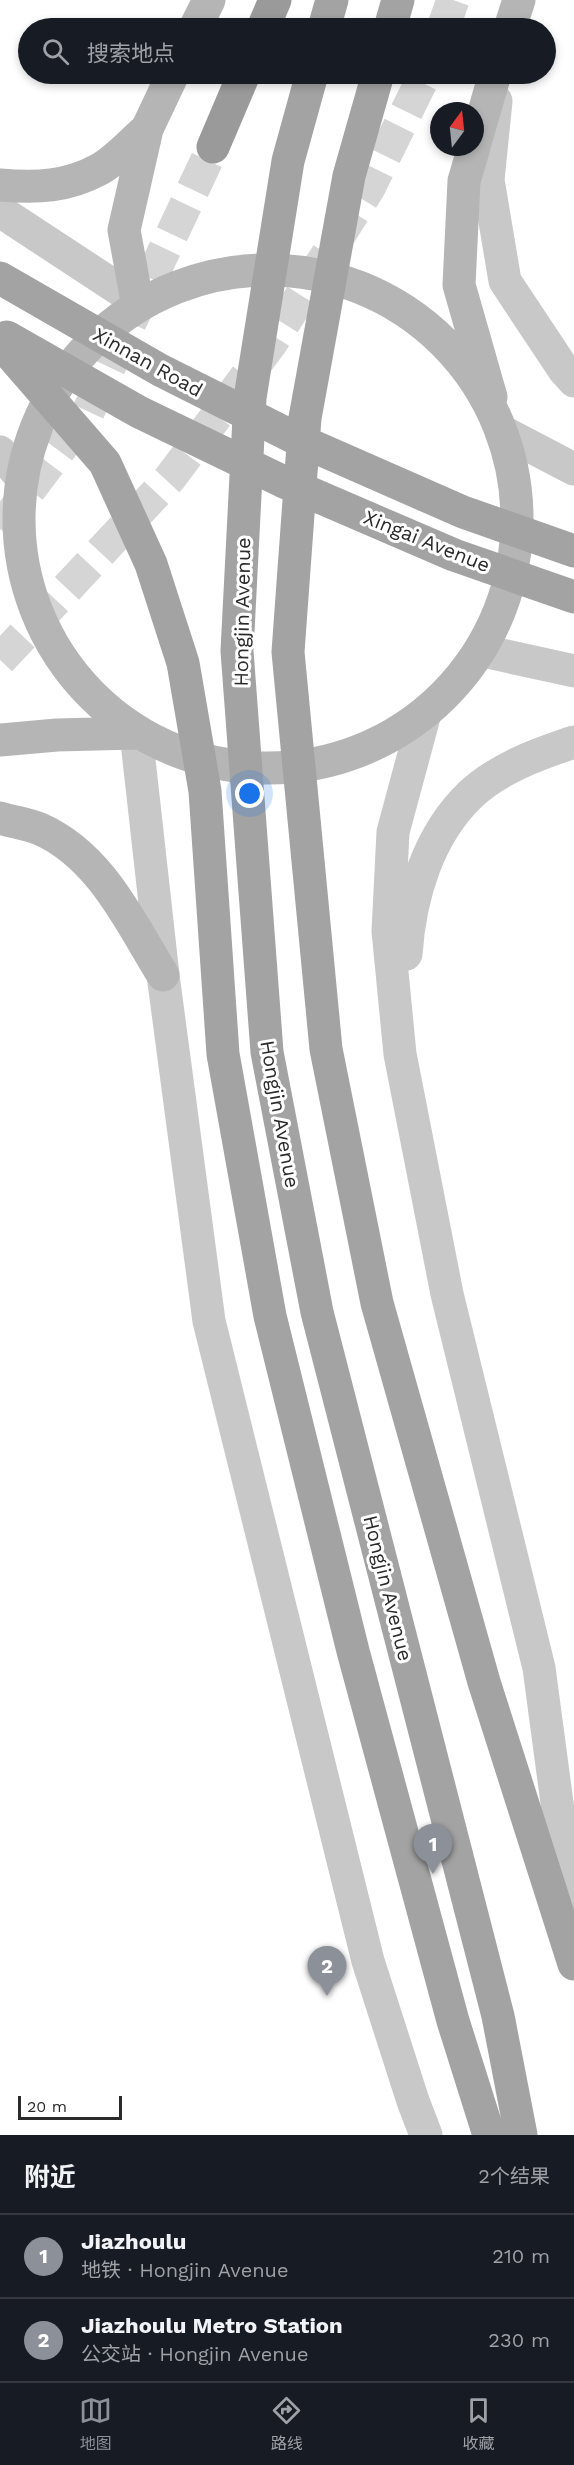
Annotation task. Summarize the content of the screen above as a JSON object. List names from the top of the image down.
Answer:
{
  "streets": {
    "main road": ["Xinnan Road", "Xingai Avenue", "Hongjin Avenue"]
  },
  "crossings": [
    ["Xinnan Road", "Xingai Avenue"]
  ],
  "scale_bar": "20 m",
  "north": "top",
  "page": {
    "search": "搜索地点",
    "pins": ["1", "2"],
    "scale": "20 m",
    "heading": ["附近", "2个结果"],
    "list": [
      {
        "mark": "1",
        "name": "Jiazhoulu",
        "note": "地铁 · Hongjin Avenue",
        "value": "210 m"
      },
      {
        "mark": "2",
        "name": "Jiazhoulu Metro Station",
        "note": "公交站 · Hongjin Avenue",
        "value": "230 m"
      }
    ],
    "nav": ["地图", "路线", "收藏"]
  }
}
